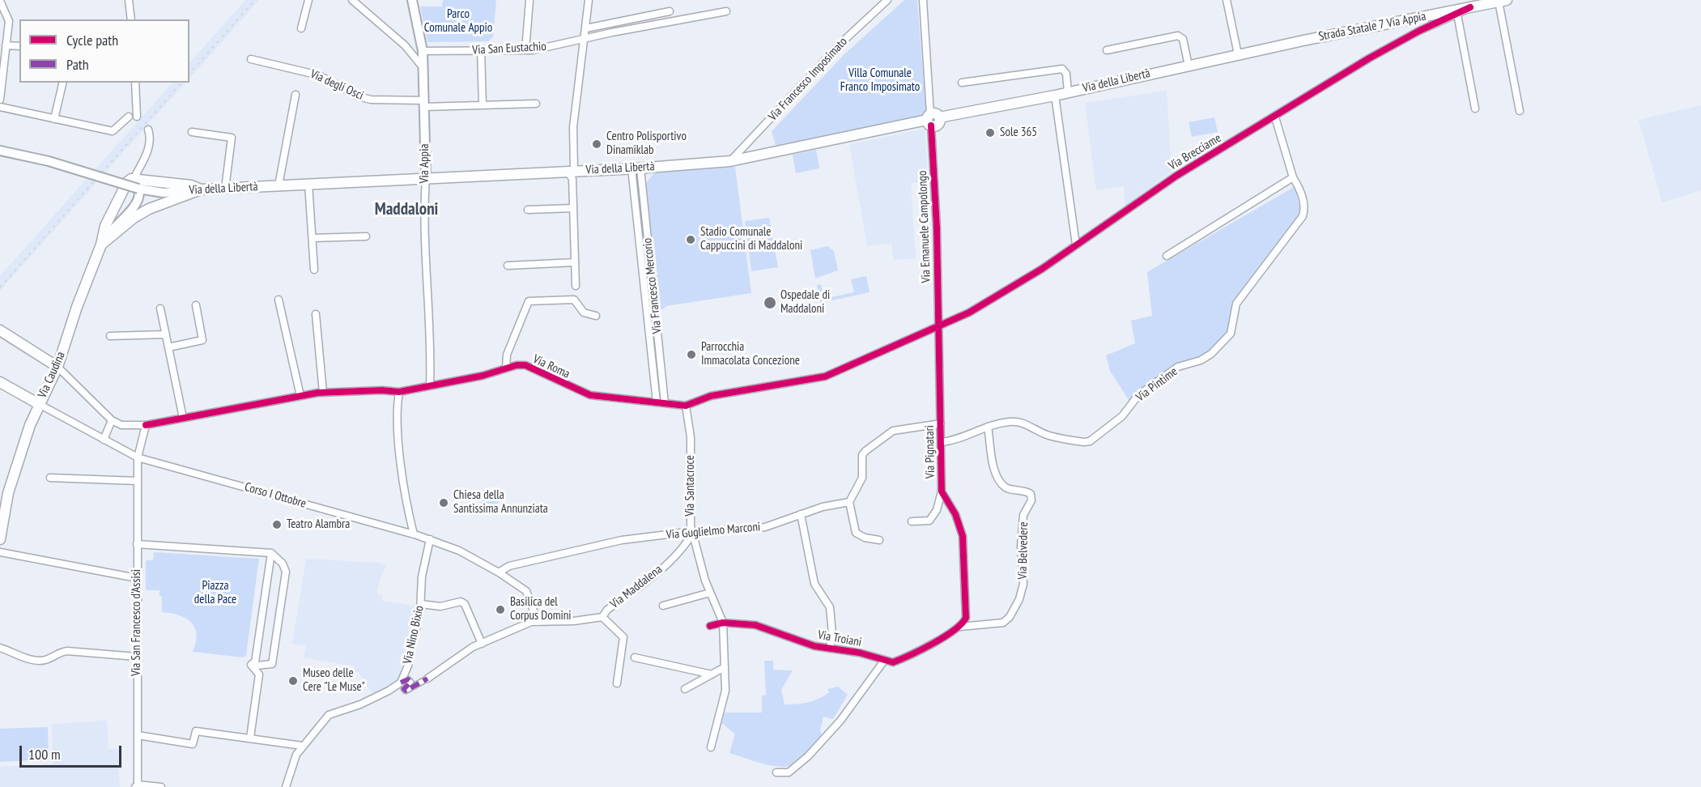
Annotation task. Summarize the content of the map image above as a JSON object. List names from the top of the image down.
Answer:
{
  "streets": {
    "main road": ["Strada Statale 7 Via Appia", "Via della Libertà", "Via Caudina"],
    "street": [
      "Via San Eustachio",
      "Via Francesco Imposimato",
      "Via degli Osci",
      "Via Brecciame",
      "Via Appia",
      "Via Emanuele Campolongo",
      "Via Francesco Mercorio",
      "Via Roma",
      "Via Pintime",
      "Via Pignatari",
      "Via Santacroce",
      "Corso I Ottobre",
      "Via Guglielmo Marconi",
      "Via Belvedere",
      "Via Maddalena",
      "Via San Francesco d'Assisi",
      "Via Nino Bixio",
      "Via Troiani"
    ]
  },
  "crossings": [
    ["Strada Statale 7 Via Appia", "Via della Libertà"],
    ["Strada Statale 7 Via Appia", "Via Brecciame"],
    ["Via San Eustachio", "Via Appia"],
    ["Via Francesco Imposimato", "Via della Libertà"],
    ["Via della Libertà", "Via Appia"],
    ["Via della Libertà", "Via Emanuele Campolongo"],
    ["Via della Libertà", "Via Francesco Mercorio"],
    ["Via degli Osci", "Via Appia"],
    ["Via Brecciame", "Via Emanuele Campolongo"],
    ["Via Brecciame", "Via Roma"],
    ["Via Brecciame", "Via Pintime"],
    ["Via Brecciame", "Via Pignatari"],
    ["Via Appia", "Via Roma"],
    ["Via Emanuele Campolongo", "Via Roma"],
    ["Via Emanuele Campolongo", "Via Pignatari"],
    ["Via Francesco Mercorio", "Via Roma"],
    ["Via Roma", "Via Pignatari"],
    ["Via Roma", "Via Santacroce"],
    ["Via Roma", "Via San Francesco d'Assisi"],
    ["Via Caudina", "Corso I Ottobre"],
    ["Via Pintime", "Via Pignatari"],
    ["Via Pintime", "Via Belvedere"],
    ["Via Pignatari", "Via Belvedere"],
    ["Via Pignatari", "Via Troiani"],
    ["Via Santacroce", "Via Guglielmo Marconi"],
    ["Via Santacroce", "Via Maddalena"],
    ["Via Santacroce", "Via Troiani"],
    ["Corso I Ottobre", "Via Guglielmo Marconi"],
    ["Corso I Ottobre", "Via Maddalena"],
    ["Corso I Ottobre", "Via San Francesco d'Assisi"],
    ["Corso I Ottobre", "Via Nino Bixio"],
    ["Via Guglielmo Marconi", "Via Maddalena"],
    ["Via Belvedere", "Via Troiani"],
    ["Via Maddalena", "Via Nino Bixio"]
  ],
  "districts": ["Maddaloni"],
  "parks": ["Parco Comunale Appio", "Villa Comunale Franco Imposimato", "Piazza della Pace"],
  "places": [
    "Sole 365",
    "Centro Polisportivo Dinamiklab",
    "Stadio Comunale Cappuccini di Maddaloni",
    "Ospedale di Maddaloni",
    "Parrocchia Immacolata Concezione",
    "Chiesa della Santissima Annunziata",
    "Teatro Alambra",
    "Basilica del Corpus Domini",
    "Museo delle Cere \"Le Muse\""
  ],
  "legend": ["Cycle path", "Path"],
  "scale_bar": "100 m"
}
